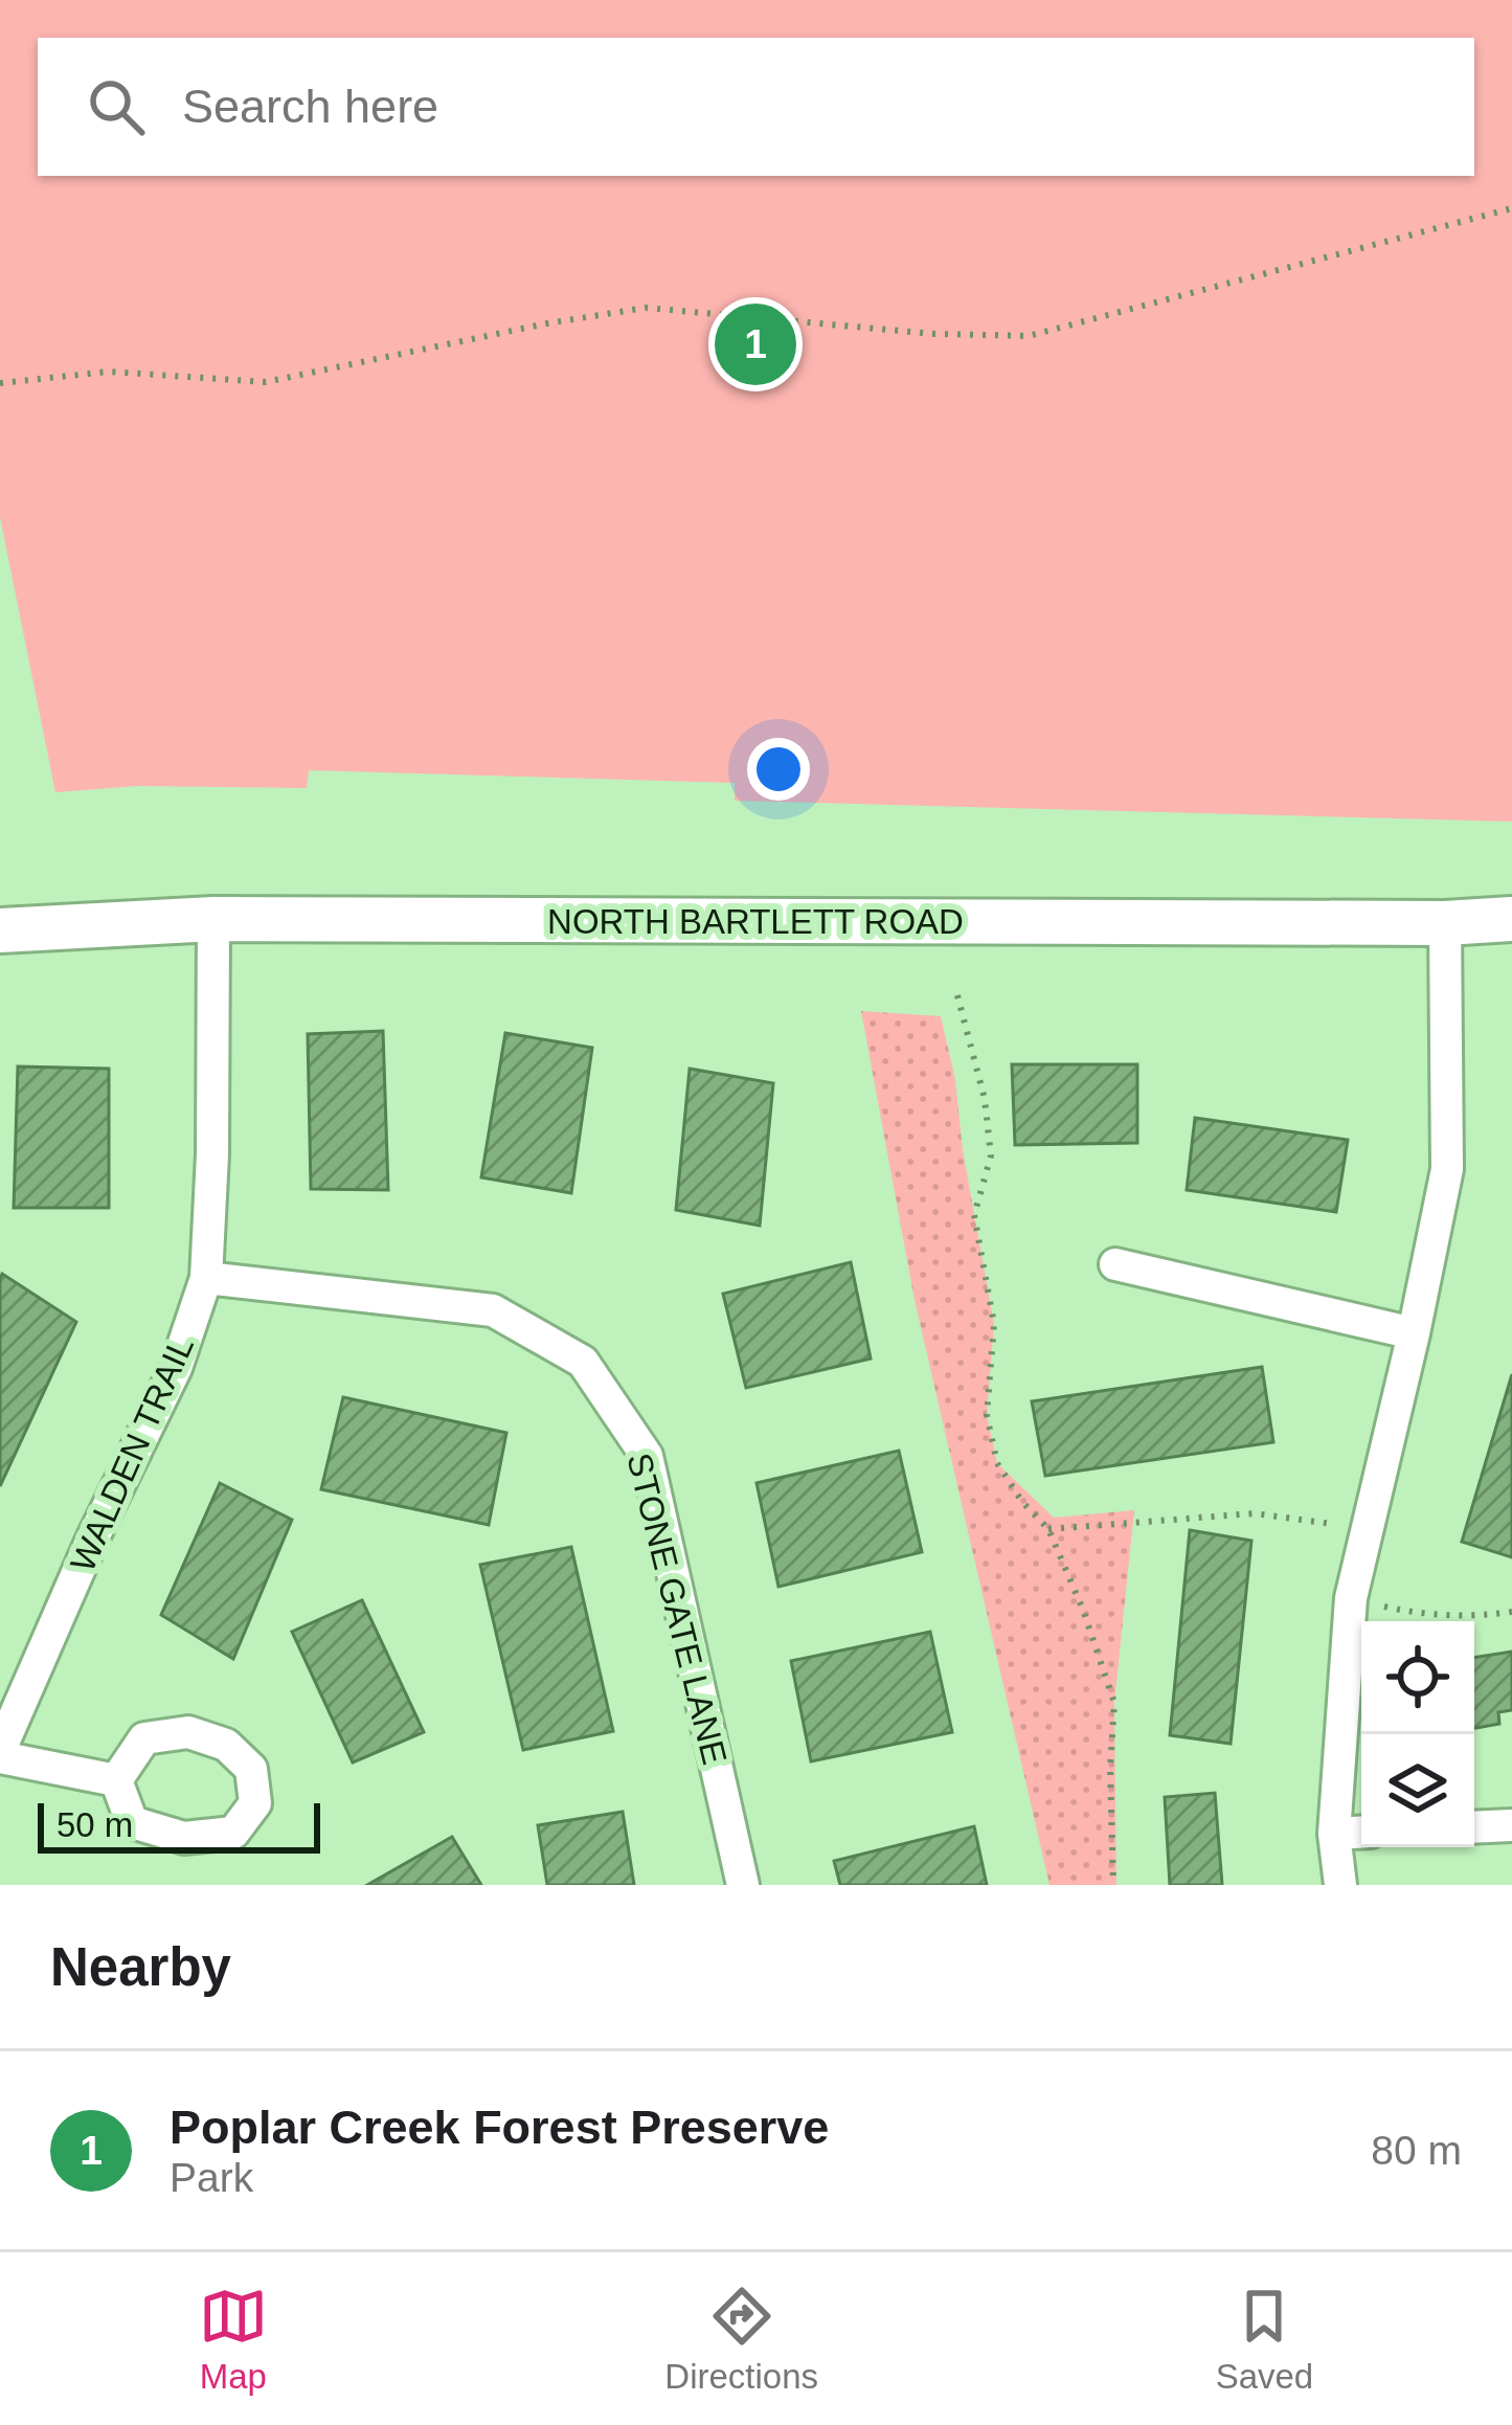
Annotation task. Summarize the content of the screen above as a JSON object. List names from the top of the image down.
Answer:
{
  "streets": {
    "street": ["NORTH BARTLETT ROAD", "WALDEN TRAIL", "STONE GATE LANE"]
  },
  "crossings": [
    ["NORTH BARTLETT ROAD", "WALDEN TRAIL"],
    ["WALDEN TRAIL", "STONE GATE LANE"]
  ],
  "scale_bar": "50 m",
  "page": {
    "search": "Search here",
    "pins": "1",
    "scale": "50 m",
    "heading": "Nearby",
    "list": [
      {
        "mark": "1",
        "name": "Poplar Creek Forest Preserve",
        "note": "Park",
        "value": "80 m"
      }
    ],
    "nav": ["Map", "Directions", "Saved"]
  }
}
